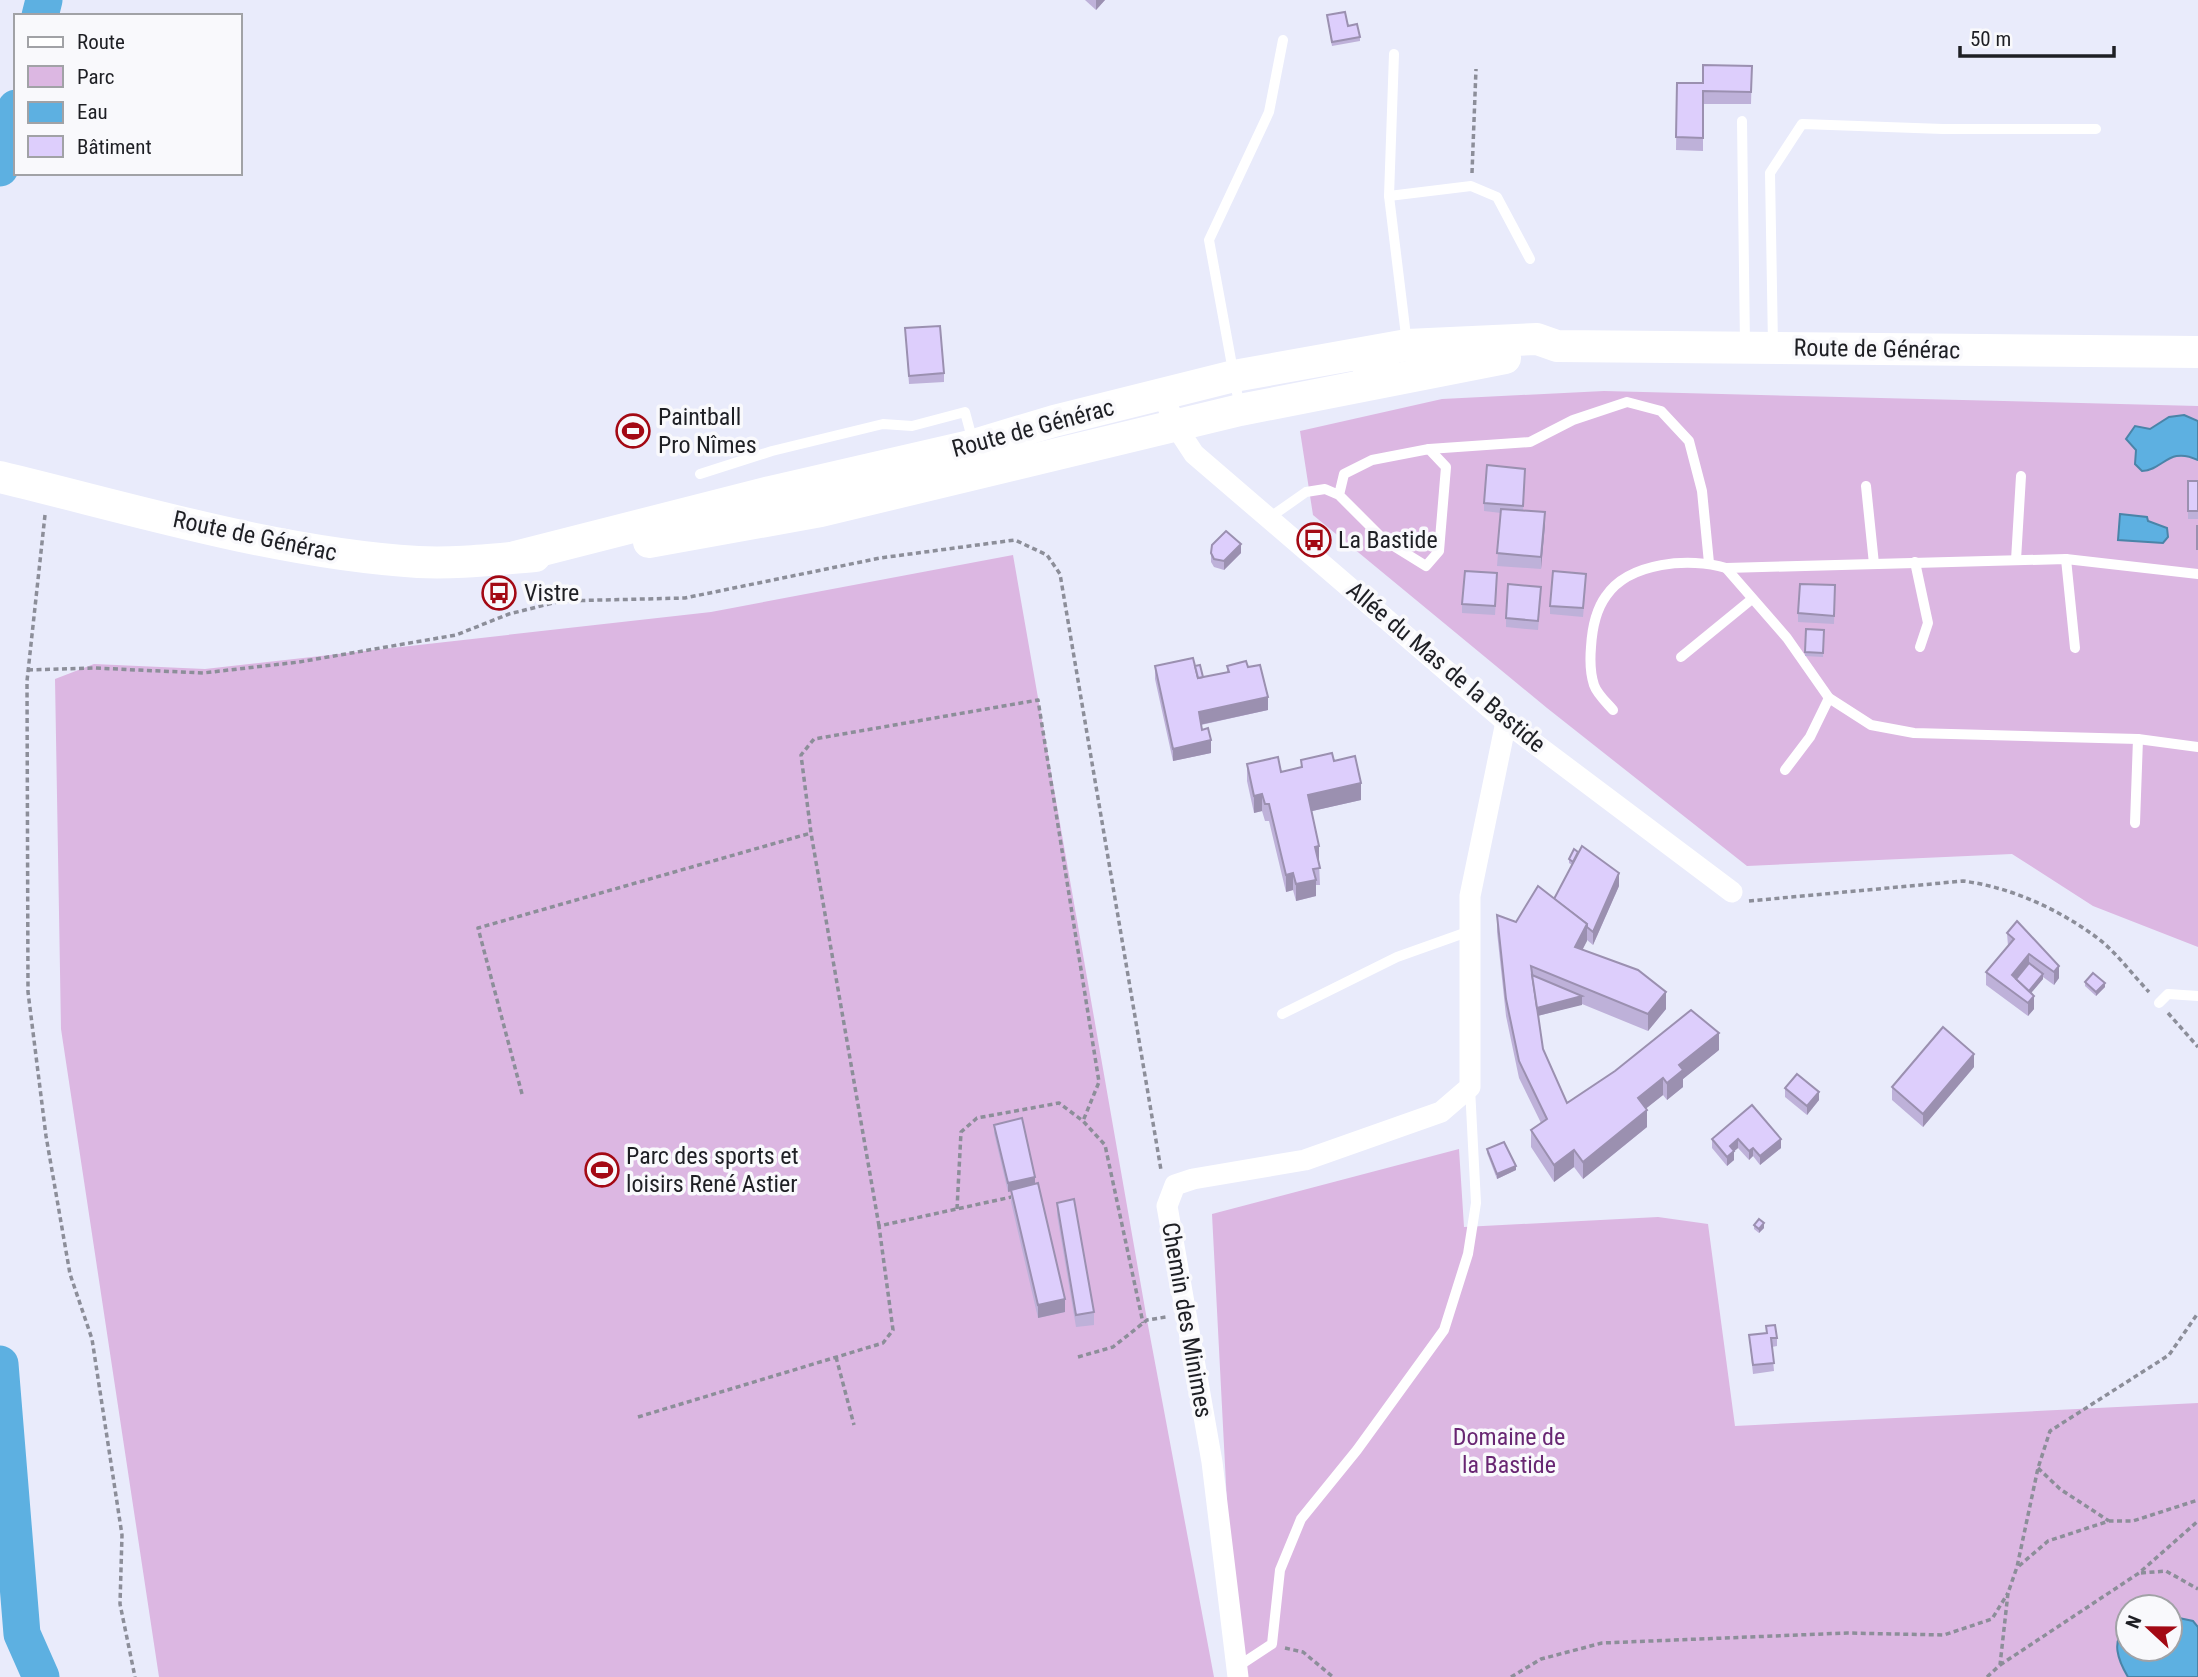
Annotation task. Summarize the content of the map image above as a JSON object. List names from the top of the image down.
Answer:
{
  "streets": {
    "street": ["Route de Générac", "Allée du Mas de la Bastide", "Chemin des Minimes"]
  },
  "crossings": [
    ["Route de Générac", "Allée du Mas de la Bastide"]
  ],
  "parks": ["Domaine de la Bastide"],
  "places": {
    "sports": ["Paintball Pro Nîmes", "Parc des sports et loisirs René Astier"],
    "bus stop": ["La Bastide", "Vistre"]
  },
  "legend": [
    "Route",
    "Parc",
    "Eau",
    "Bâtiment"
  ],
  "scale_bar": "50 m",
  "north": "left"
}
